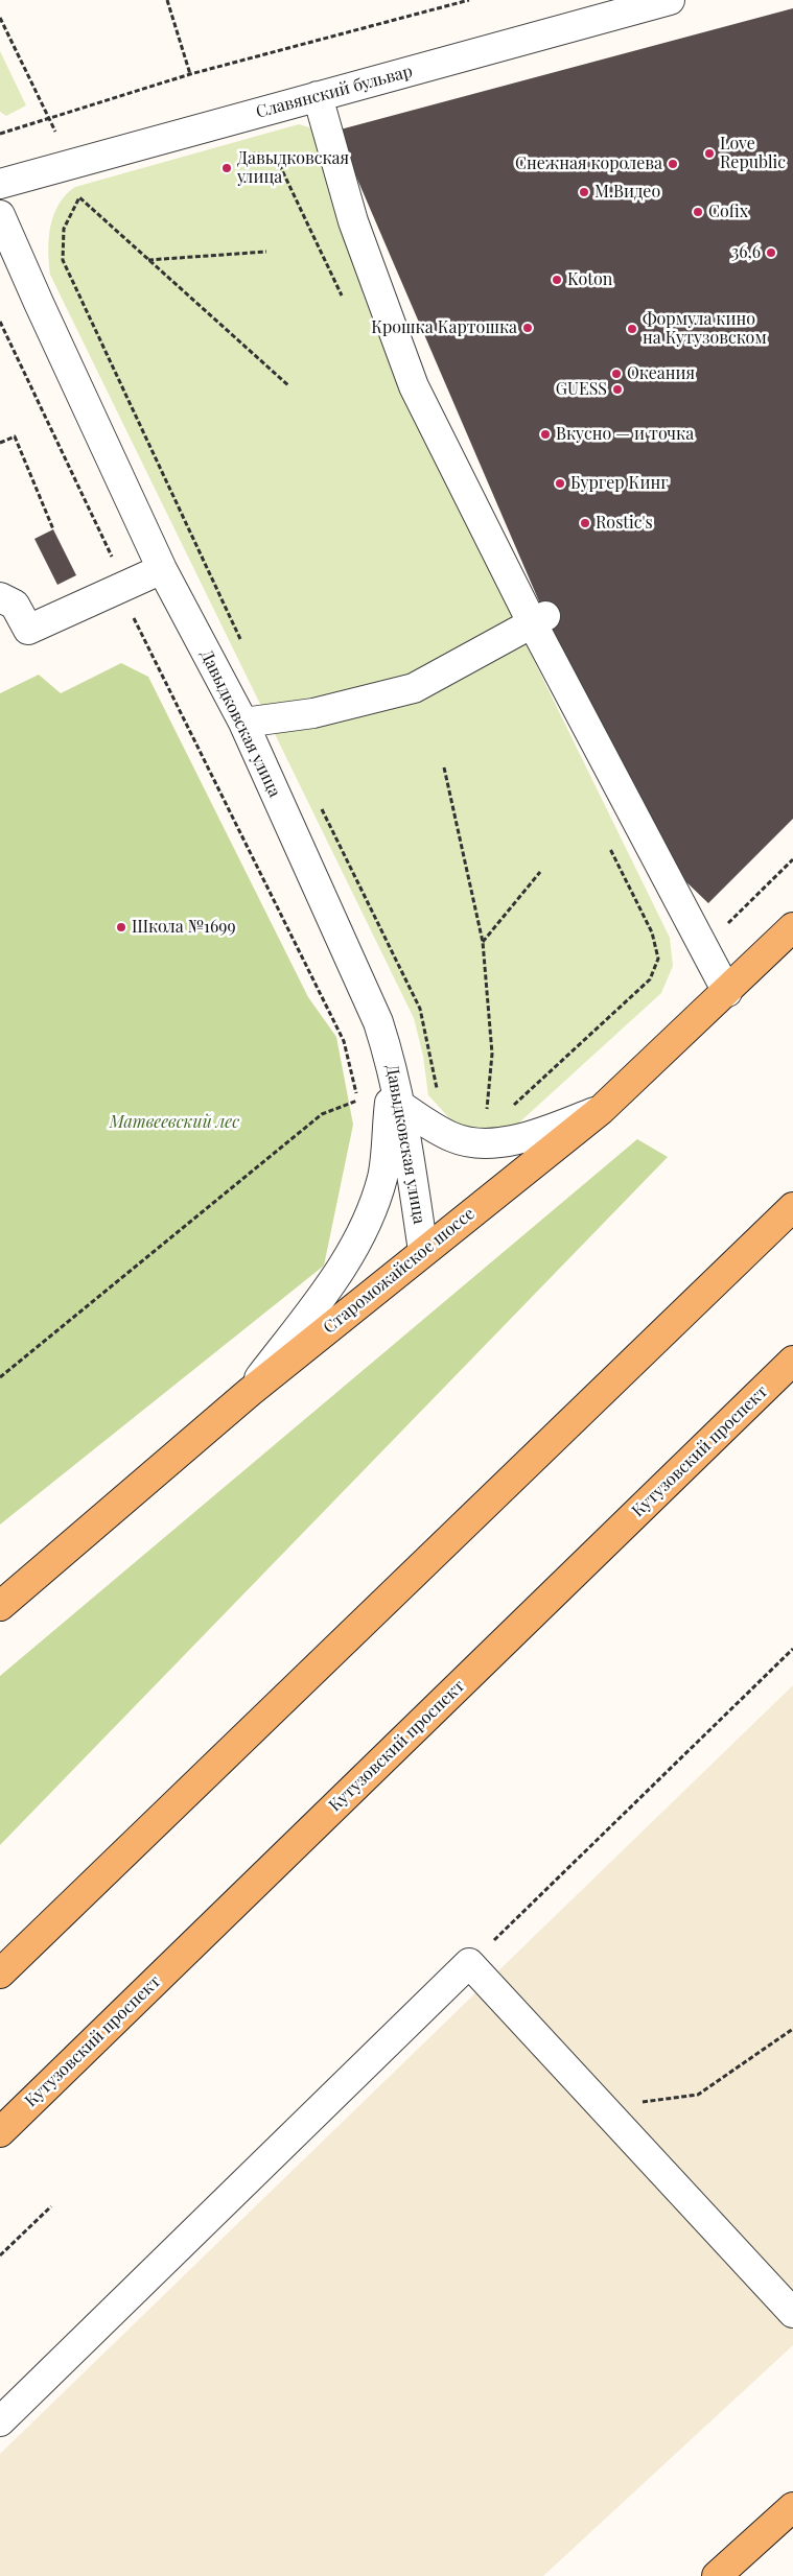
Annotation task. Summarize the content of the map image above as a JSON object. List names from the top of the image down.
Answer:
{
  "streets": {
    "main road": ["Староможайское шоссе", "Кутузовский проспект"],
    "street": ["Славянский бульвар", "Давыдковская улица"]
  },
  "crossings": [
    ["Давыдковская улица", "Староможайское шоссе"]
  ],
  "parks": ["Матвеевский лес"],
  "places": [
    "Love Republic",
    "Снежная королева",
    "Давыдковская улица",
    "М.Видео",
    "Cofix",
    "36,6",
    "Koton",
    "Крошка Картошка",
    "Формула кино на Кутузовском",
    "Океания",
    "GUESS",
    "Вкусно — и точка",
    "Бургер Кинг",
    "Rostic's",
    "Школа №1699"
  ]
}
